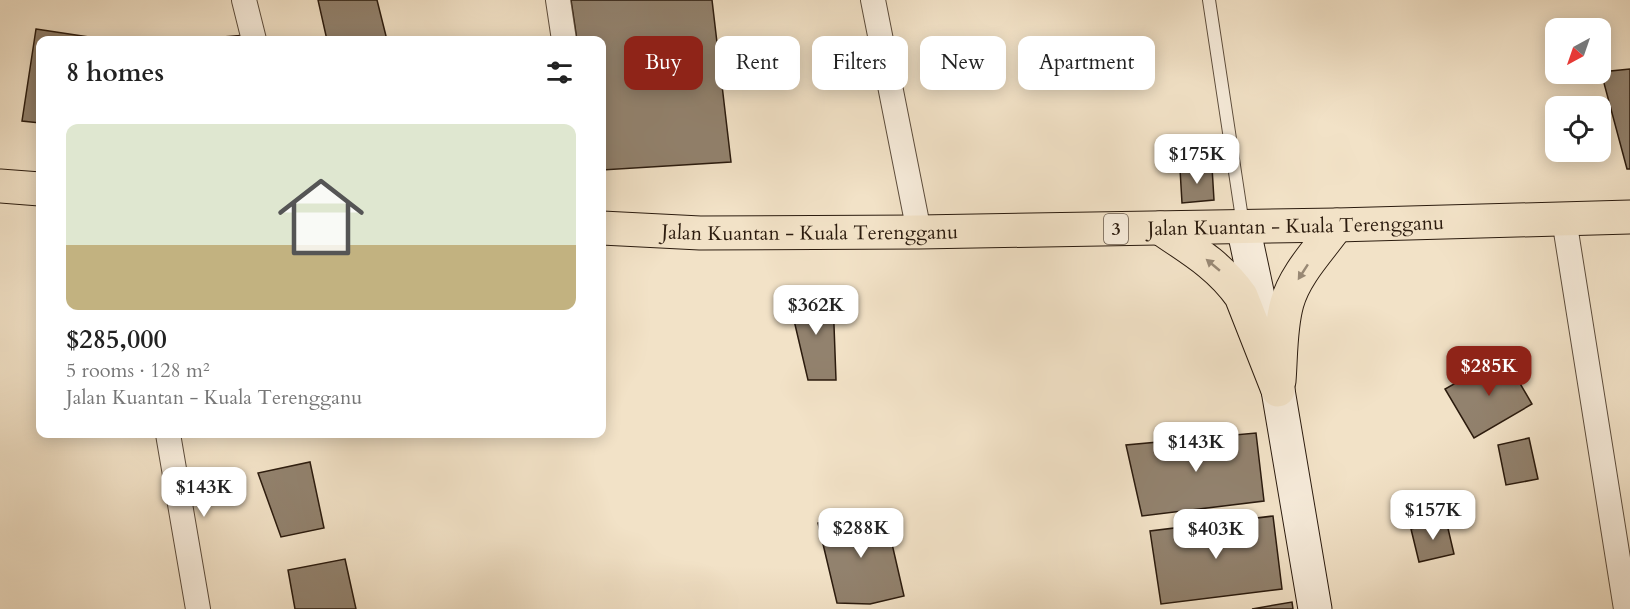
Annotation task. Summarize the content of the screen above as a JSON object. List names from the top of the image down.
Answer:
{
  "streets": {
    "highway": ["Jalan Kuantan - Kuala Terengganu", "3"]
  },
  "north": "bottom left",
  "page": {
    "chip": [
      "Buy",
      "Rent",
      "Filters",
      "New",
      "Apartment"
    ],
    "heading": "8 homes",
    "list": [
      {
        "name": "$285,000",
        "note": "5 rooms · 128 m² · Jalan Kuantan - Kuala Terengganu"
      }
    ],
    "price": [
      "$175K",
      "$362K",
      "$285K",
      "$143K",
      "$143K",
      "$157K",
      "$288K",
      "$403K"
    ]
  }
}
